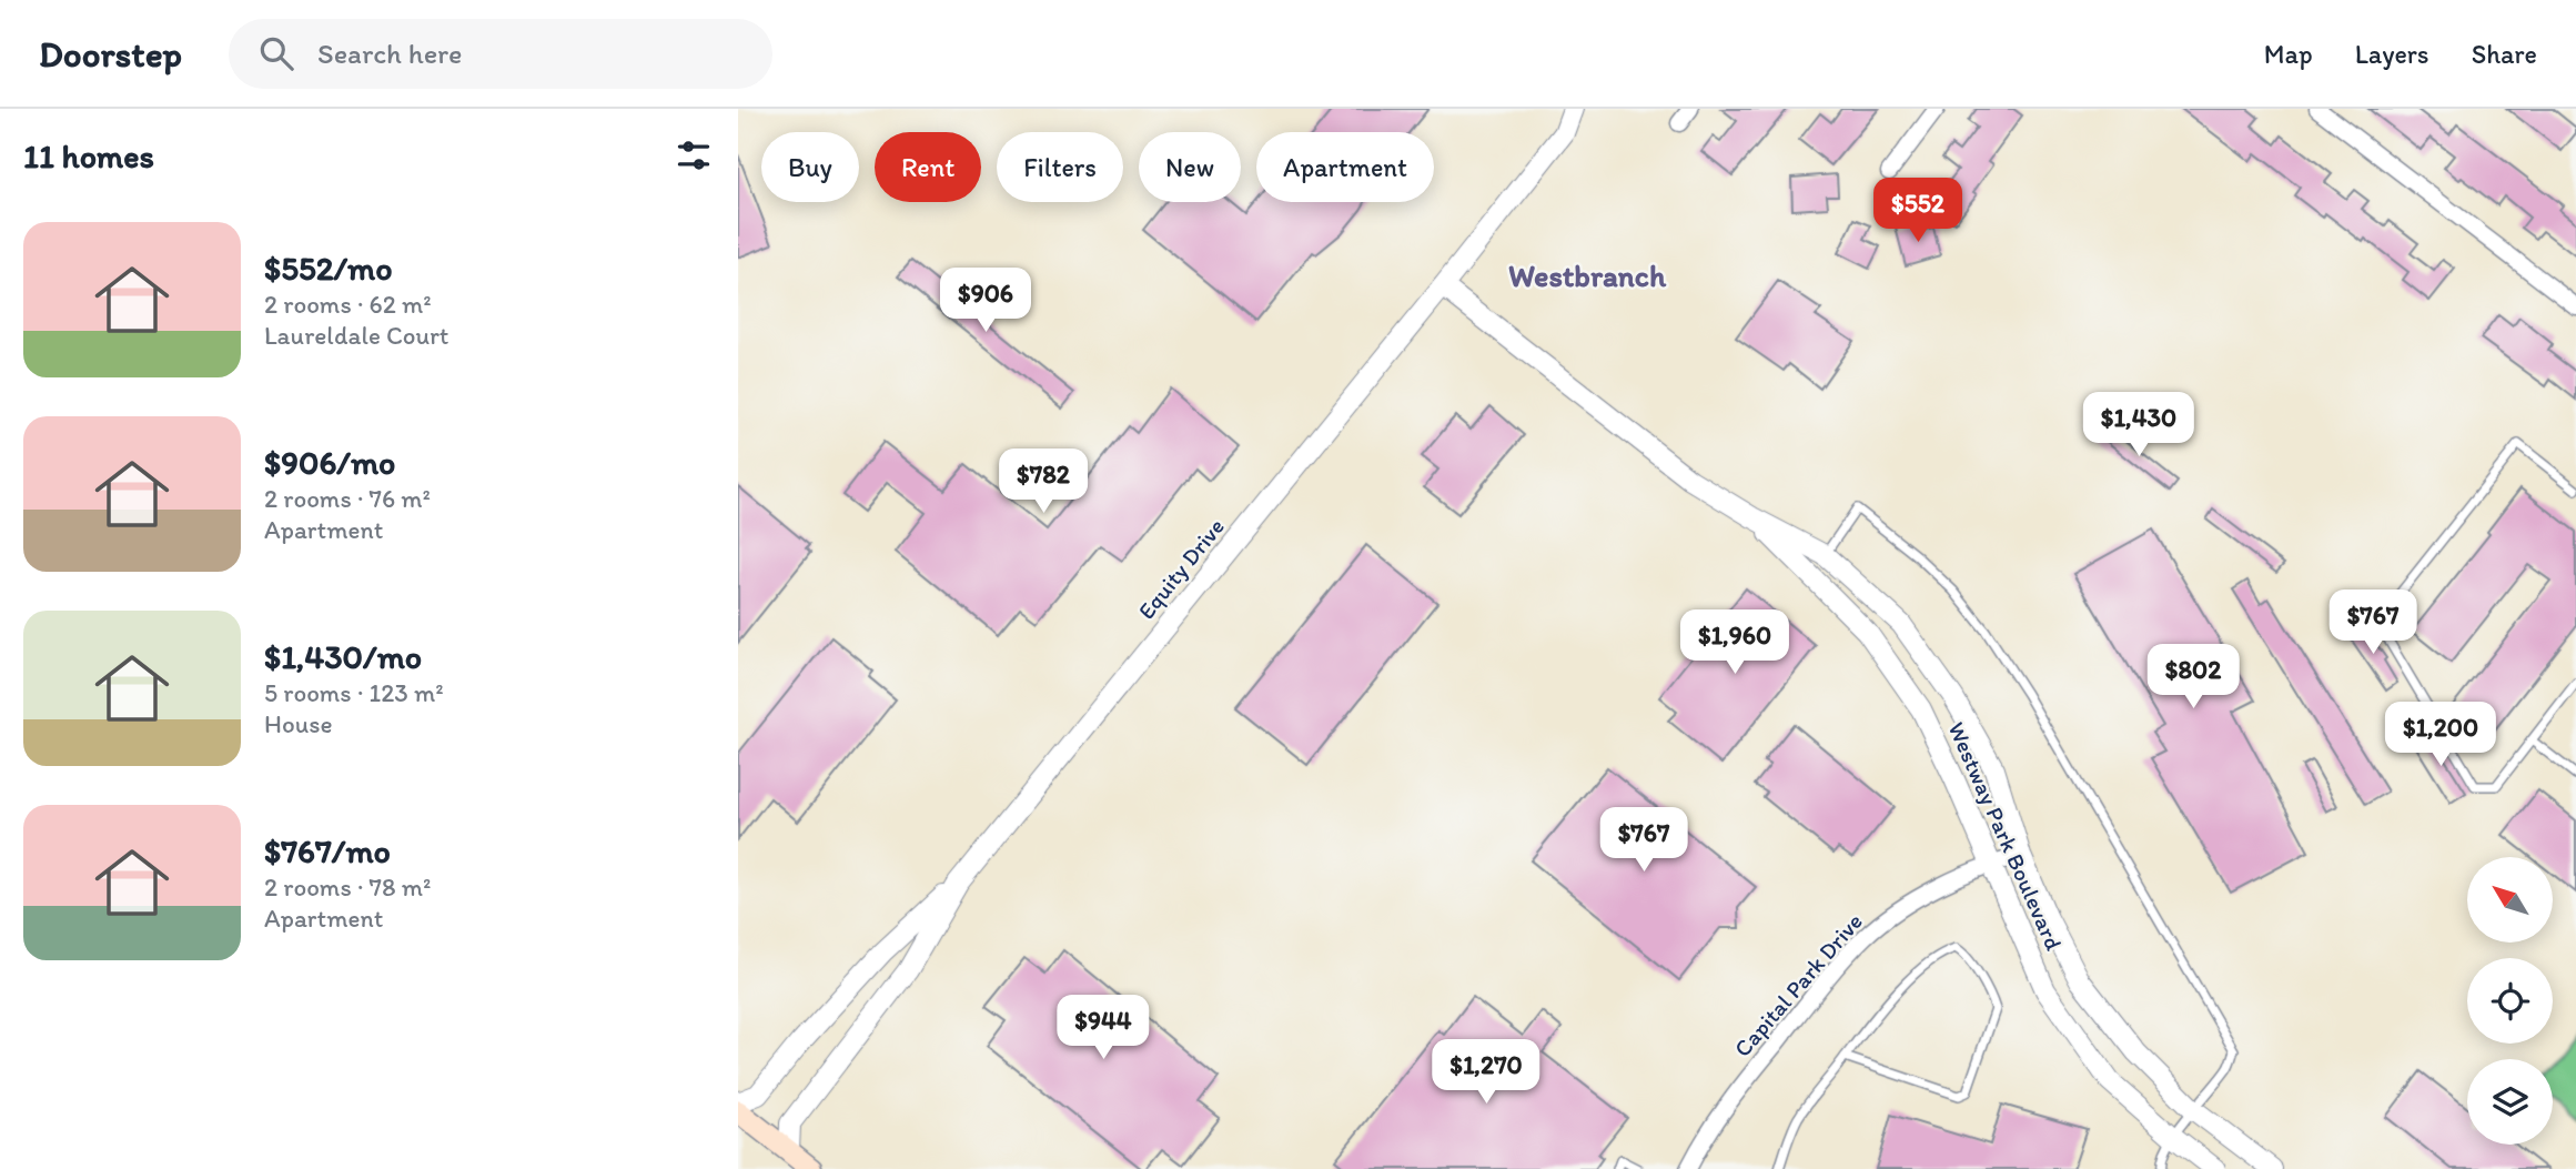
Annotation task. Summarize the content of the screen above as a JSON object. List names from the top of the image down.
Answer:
{
  "streets": {
    "street": ["Equity Drive", "Westway Park Boulevard", "Capital Park Drive"]
  },
  "crossings": [
    ["Equity Drive", "Westway Park Boulevard"],
    ["Westway Park Boulevard", "Capital Park Drive"]
  ],
  "districts": ["Westbranch"],
  "north": "top left",
  "page": {
    "header": "Doorstep",
    "search": "Search here",
    "nav": ["Map", "Layers", "Share"],
    "heading": "11 homes",
    "chip": [
      "Buy",
      "Rent",
      "Filters",
      "New",
      "Apartment"
    ],
    "price": [
      "$552",
      "$906",
      "$1,430",
      "$782",
      "$767",
      "$1,960",
      "$802",
      "$1,200",
      "$767",
      "$944",
      "$1,270"
    ],
    "list": [
      {
        "name": "$552/mo",
        "note": "2 rooms · 62 m² · Laureldale Court"
      },
      {
        "name": "$906/mo",
        "note": "2 rooms · 76 m² · Apartment"
      },
      {
        "name": "$1,430/mo",
        "note": "5 rooms · 123 m² · House"
      },
      {
        "name": "$767/mo",
        "note": "2 rooms · 78 m² · Apartment"
      }
    ]
  }
}
